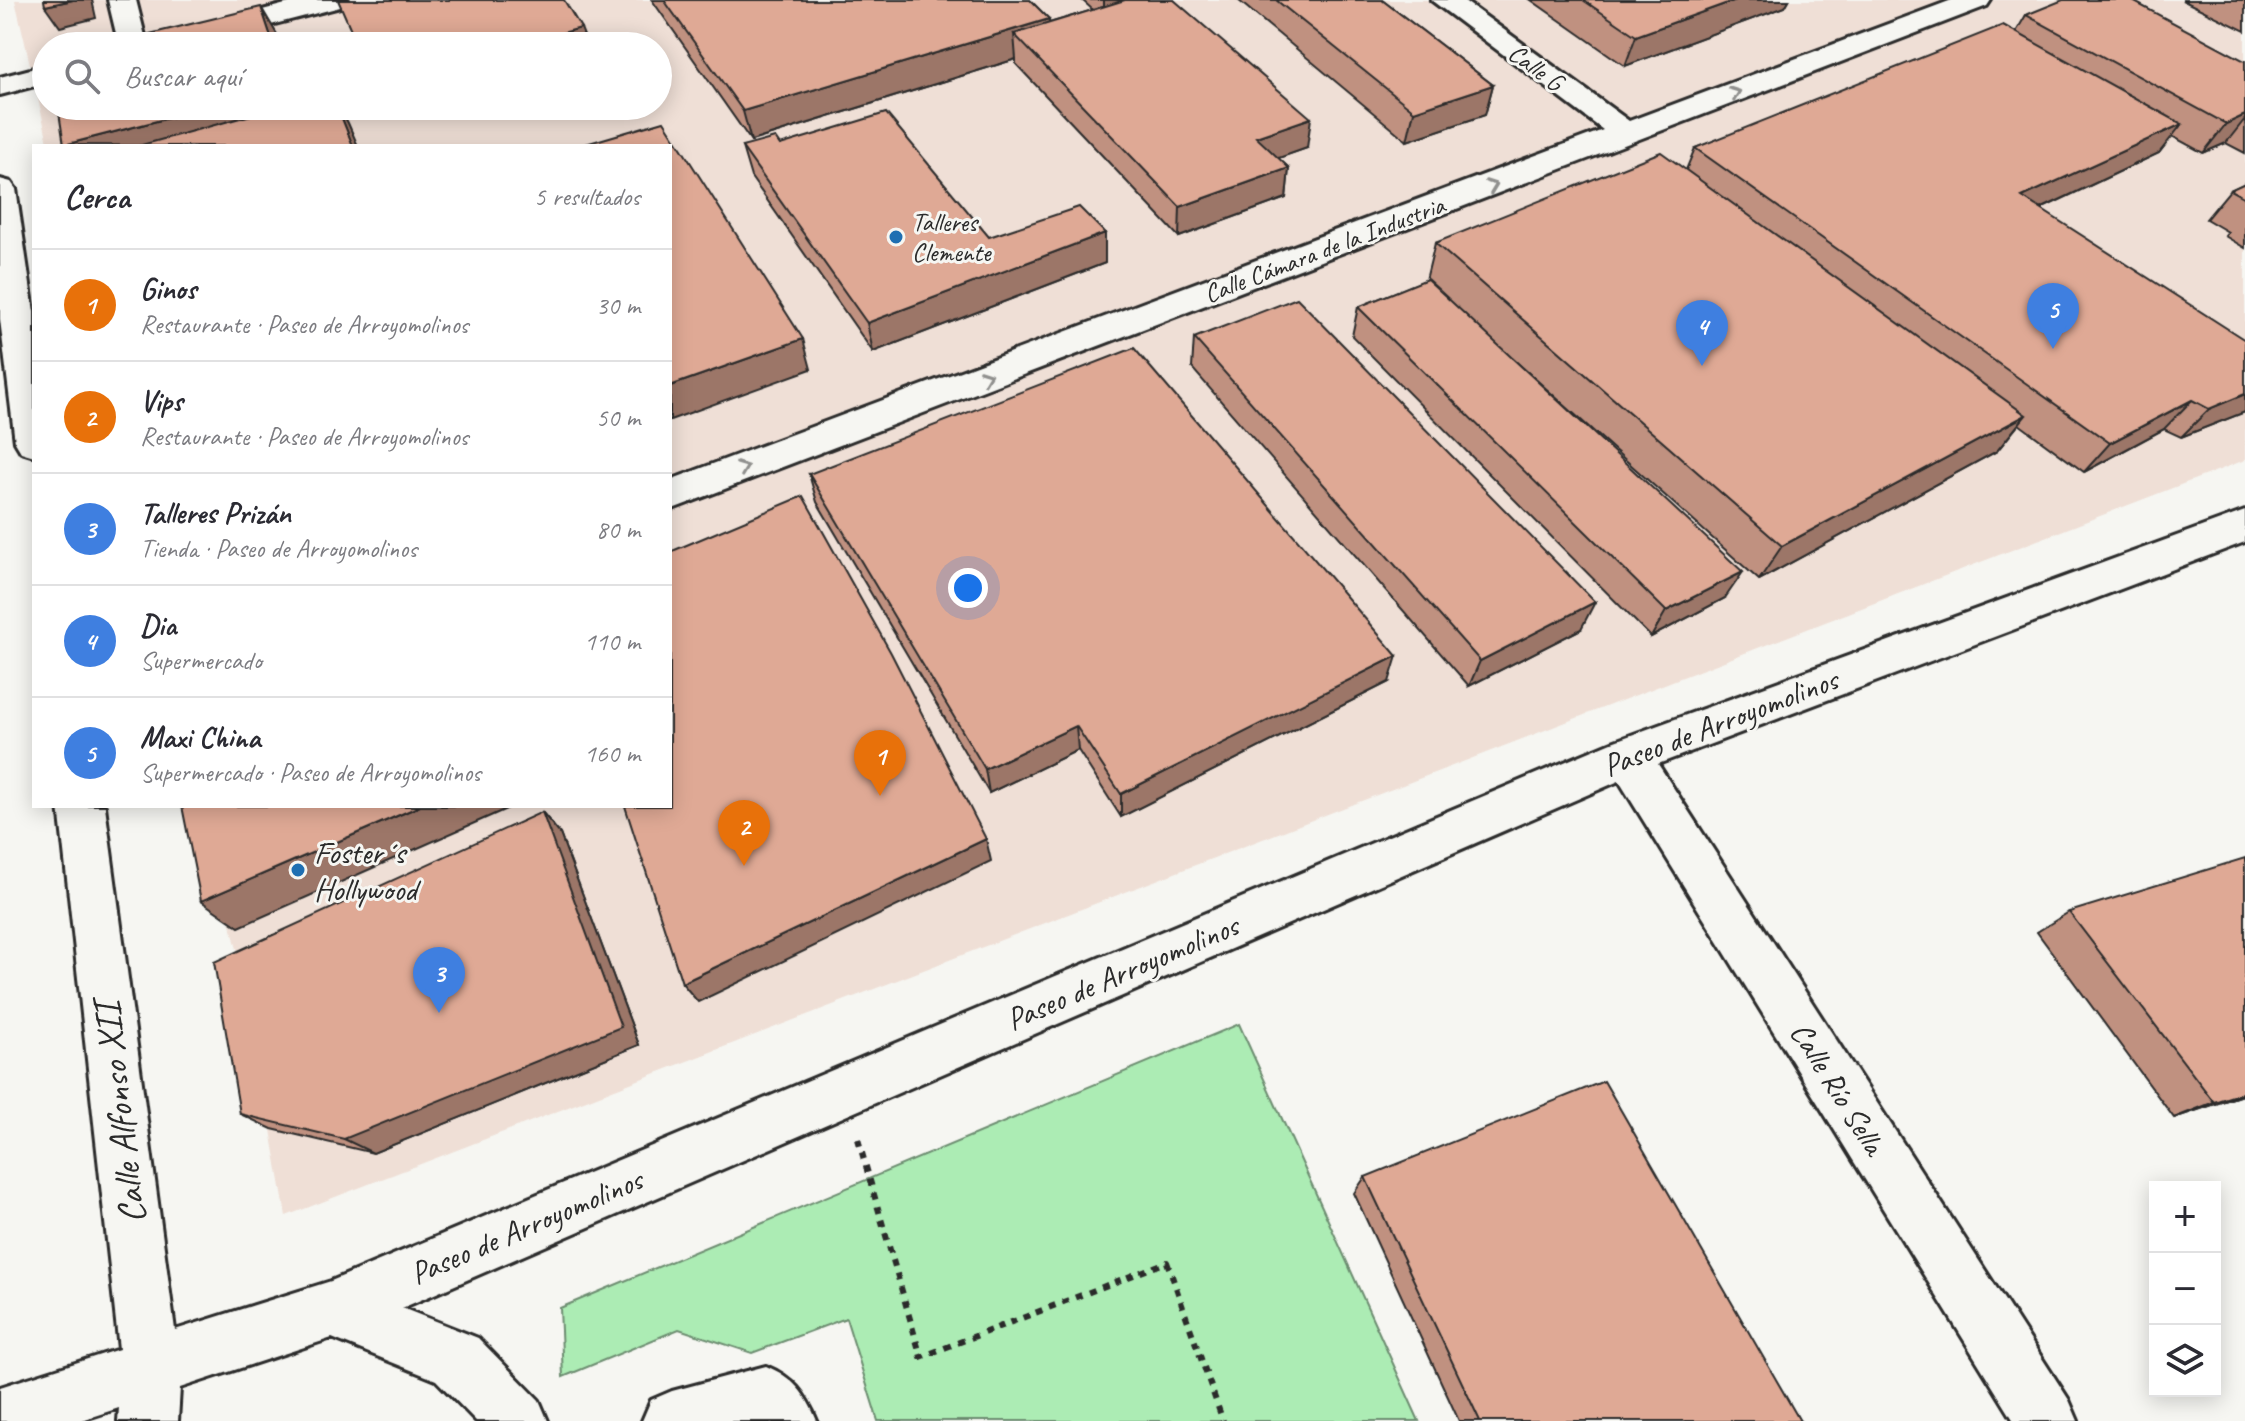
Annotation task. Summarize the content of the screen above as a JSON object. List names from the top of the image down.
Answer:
{
  "streets": {
    "street": [
      "Calle G",
      "Calle Cámara de la Industria",
      "Paseo de Arroyomolinos",
      "Calle Río Sella",
      "Calle Alfonso XII"
    ]
  },
  "crossings": [
    ["Calle G", "Calle Cámara de la Industria"],
    ["Paseo de Arroyomolinos", "Calle Río Sella"],
    ["Paseo de Arroyomolinos", "Calle Alfonso XII"]
  ],
  "one_way": ["Calle Cámara de la Industria"],
  "places": ["Talleres Clemente", "Foster´s Hollywood"],
  "page": {
    "search": "Buscar aquí",
    "heading": ["Cerca", "5 resultados"],
    "list": [
      {
        "mark": "1",
        "name": "Ginos",
        "note": "Restaurante · Paseo de Arroyomolinos",
        "value": "30 m"
      },
      {
        "mark": "2",
        "name": "Vips",
        "note": "Restaurante · Paseo de Arroyomolinos",
        "value": "50 m"
      },
      {
        "mark": "3",
        "name": "Talleres Prizán",
        "note": "Tienda · Paseo de Arroyomolinos",
        "value": "80 m"
      },
      {
        "mark": "4",
        "name": "Dia",
        "note": "Supermercado",
        "value": "110 m"
      },
      {
        "mark": "5",
        "name": "Maxi China",
        "note": "Supermercado · Paseo de Arroyomolinos",
        "value": "160 m"
      }
    ],
    "pins": [
      "5",
      "4",
      "1",
      "2",
      "3"
    ],
    "map_buttons": ["+", "−"]
  }
}
